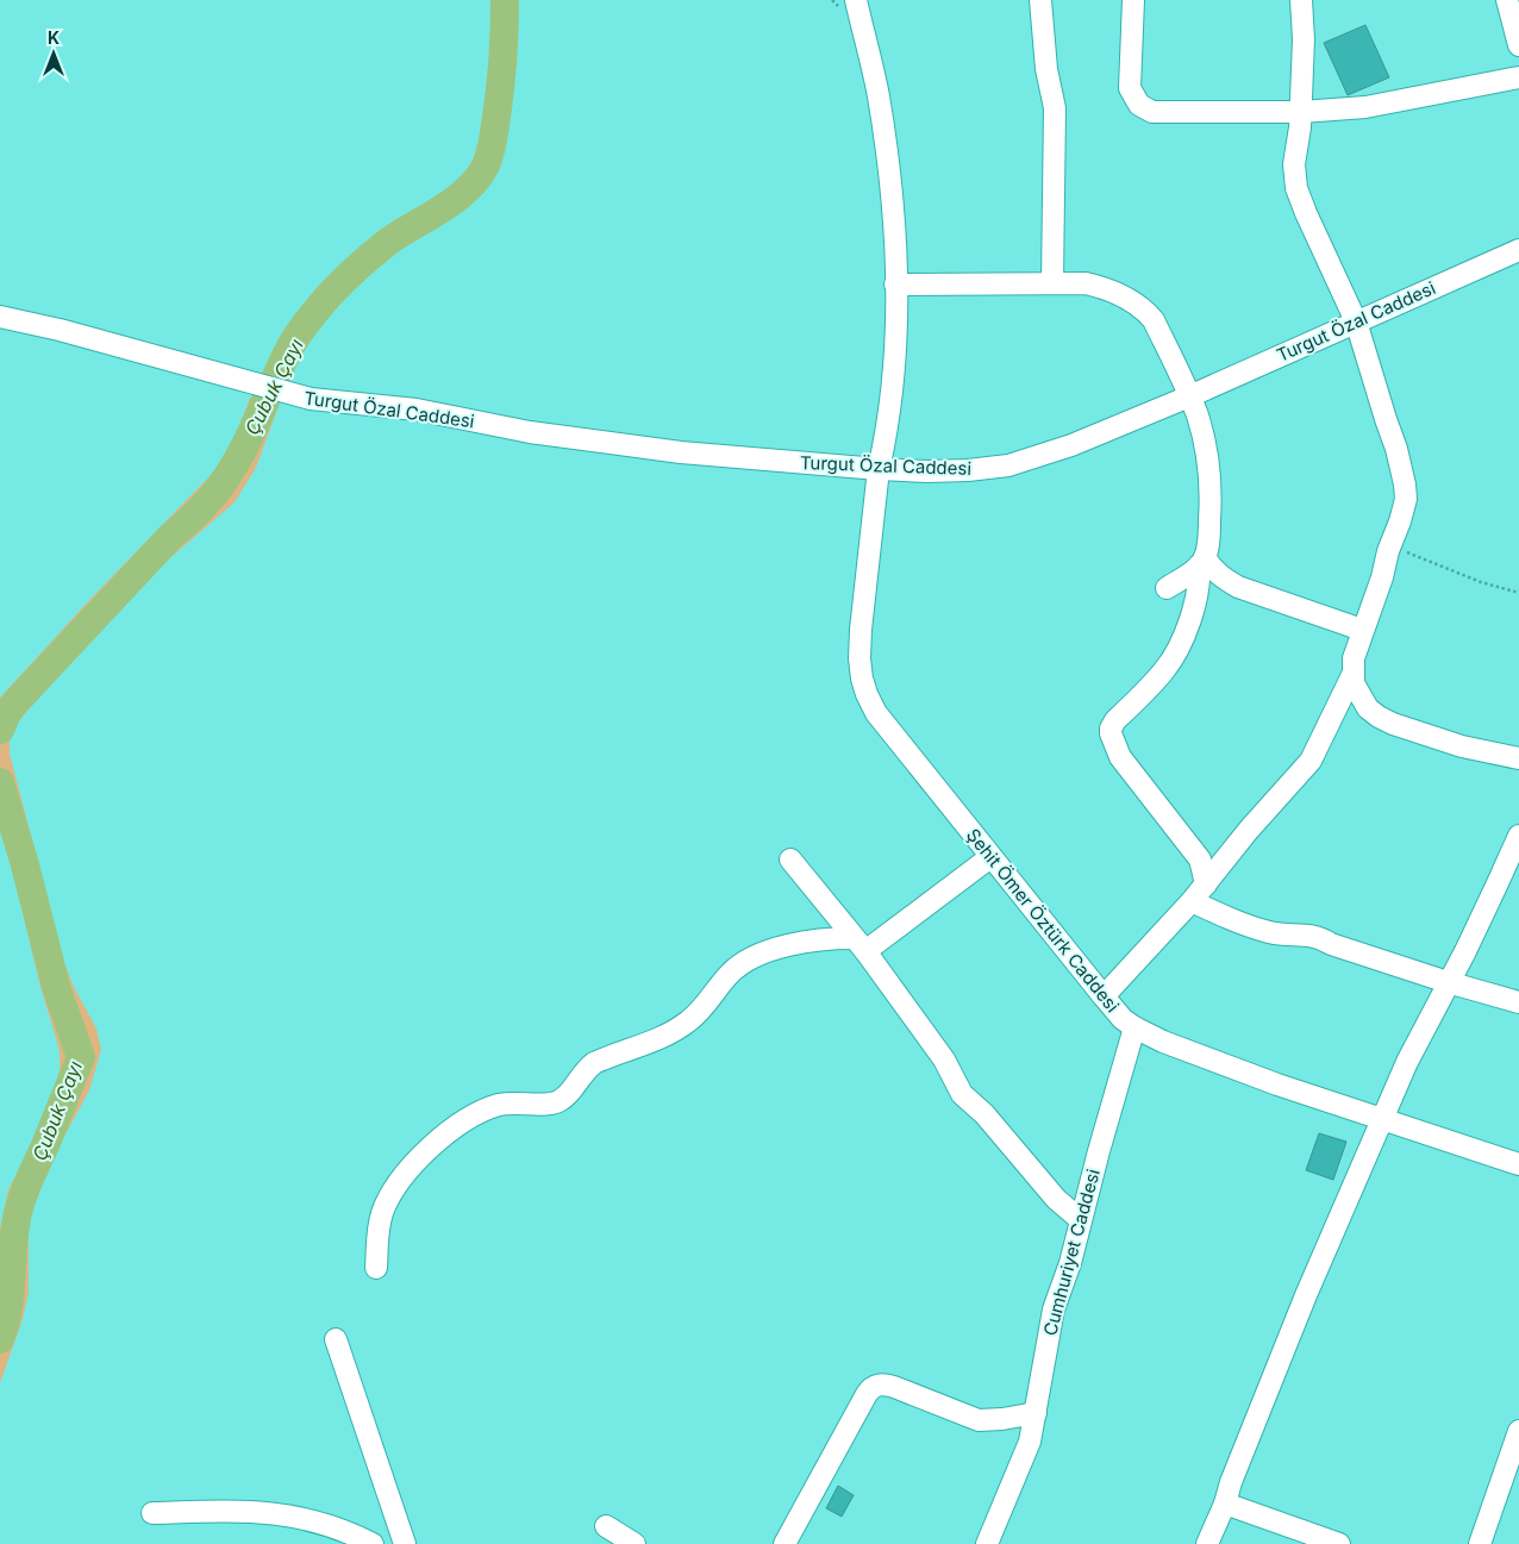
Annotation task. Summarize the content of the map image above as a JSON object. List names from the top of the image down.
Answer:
{
  "streets": {
    "street": ["Turgut Özal Caddesi", "Şehit Ömer Öztürk Caddesi", "Cumhuriyet Caddesi"]
  },
  "crossings": [
    ["Turgut Özal Caddesi", "Şehit Ömer Öztürk Caddesi"],
    ["Şehit Ömer Öztürk Caddesi", "Cumhuriyet Caddesi"]
  ],
  "water": ["Çubuk Çayı"],
  "north": "top"
}
